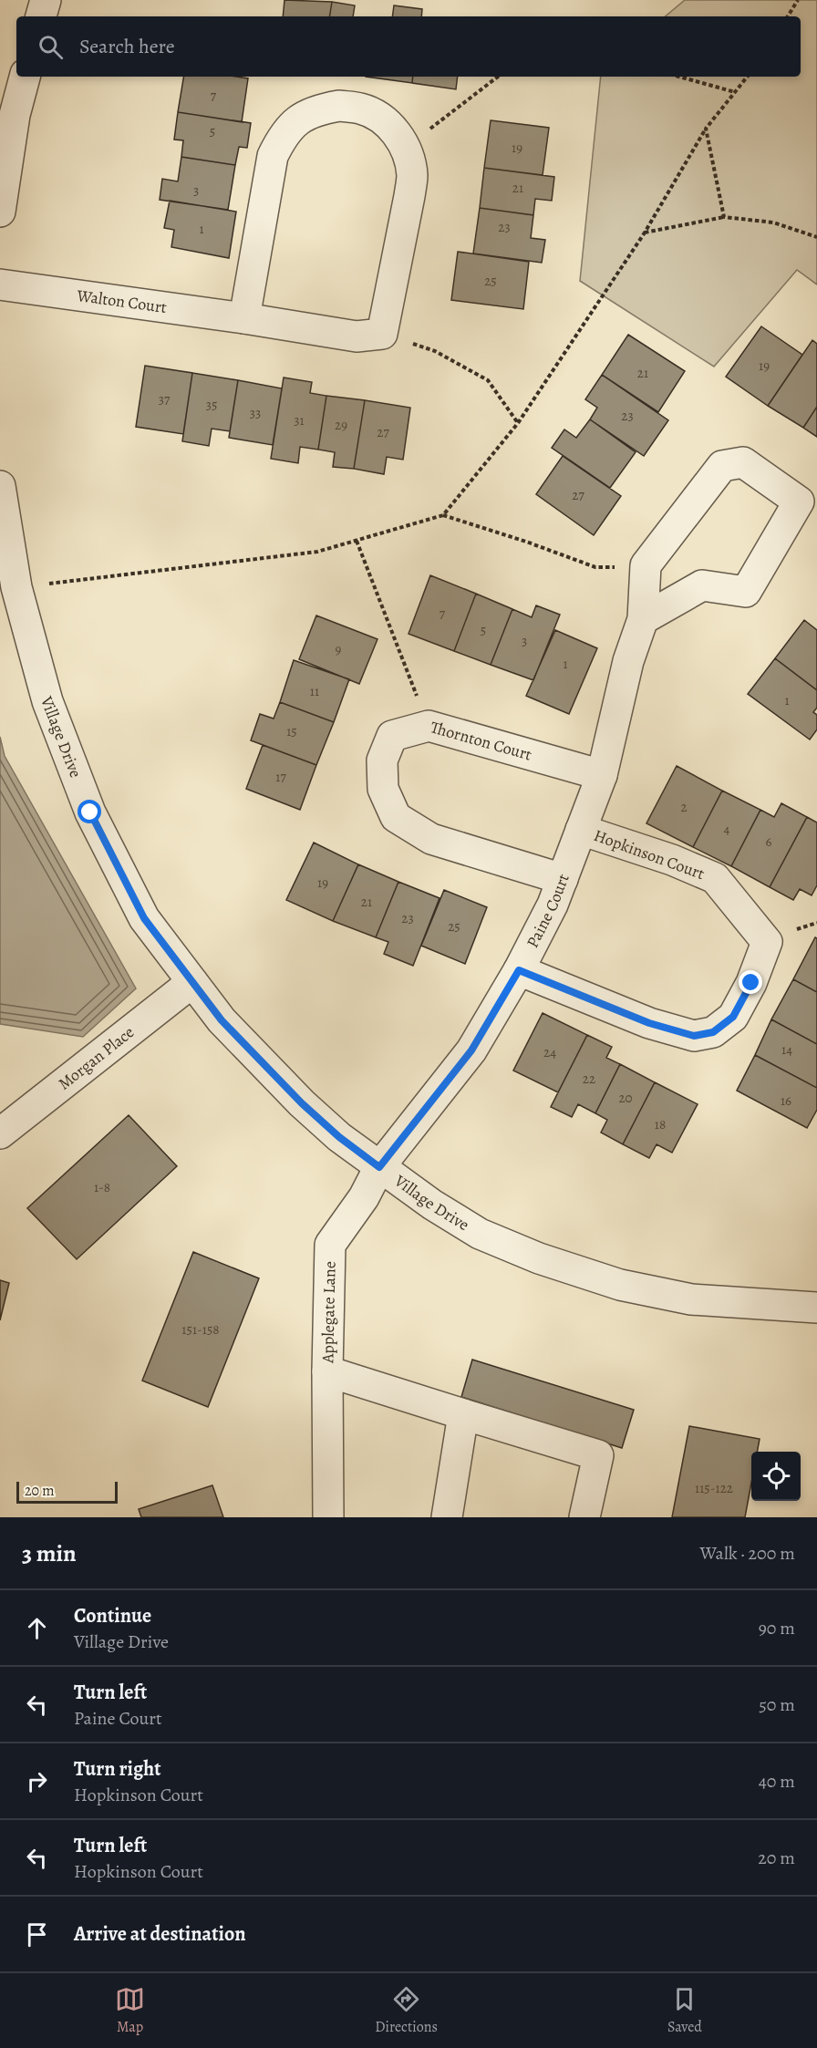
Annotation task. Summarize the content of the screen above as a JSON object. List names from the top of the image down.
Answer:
{
  "streets": {
    "street": [
      "Walton Court",
      "Village Drive",
      "Thornton Court",
      "Hopkinson Court",
      "Paine Court",
      "Morgan Place",
      "Applegate Lane"
    ]
  },
  "crossings": [
    ["Village Drive", "Paine Court"],
    ["Village Drive", "Morgan Place"],
    ["Village Drive", "Applegate Lane"],
    ["Thornton Court", "Paine Court"],
    ["Hopkinson Court", "Paine Court"],
    ["Paine Court", "Applegate Lane"]
  ],
  "house_numbers": [
    "7",
    "5",
    "19",
    "21",
    "3",
    "23",
    "1",
    "25",
    "19",
    "21",
    "37",
    "35",
    "33",
    "23",
    "31",
    "29",
    "27",
    "27",
    "7",
    "5",
    "3",
    "9",
    "1",
    "11",
    "1",
    "15",
    "17",
    "2",
    "4",
    "6",
    "19",
    "21",
    "23",
    "25",
    "14",
    "24",
    "22",
    "20",
    "16",
    "18",
    "1-8",
    "151-158",
    "115-122"
  ],
  "scale_bar": "20 m",
  "page": {
    "search": "Search here",
    "scale": "20 m",
    "heading": ["3 min", "Walk · 200 m"],
    "list": [
      ["Continue", "Village Drive", "90 m"],
      ["Turn left", "Paine Court", "50 m"],
      ["Turn right", "Hopkinson Court", "40 m"],
      ["Turn left", "Hopkinson Court", "20 m"],
      "Arrive at destination"
    ],
    "nav": ["Map", "Directions", "Saved"]
  }
}
